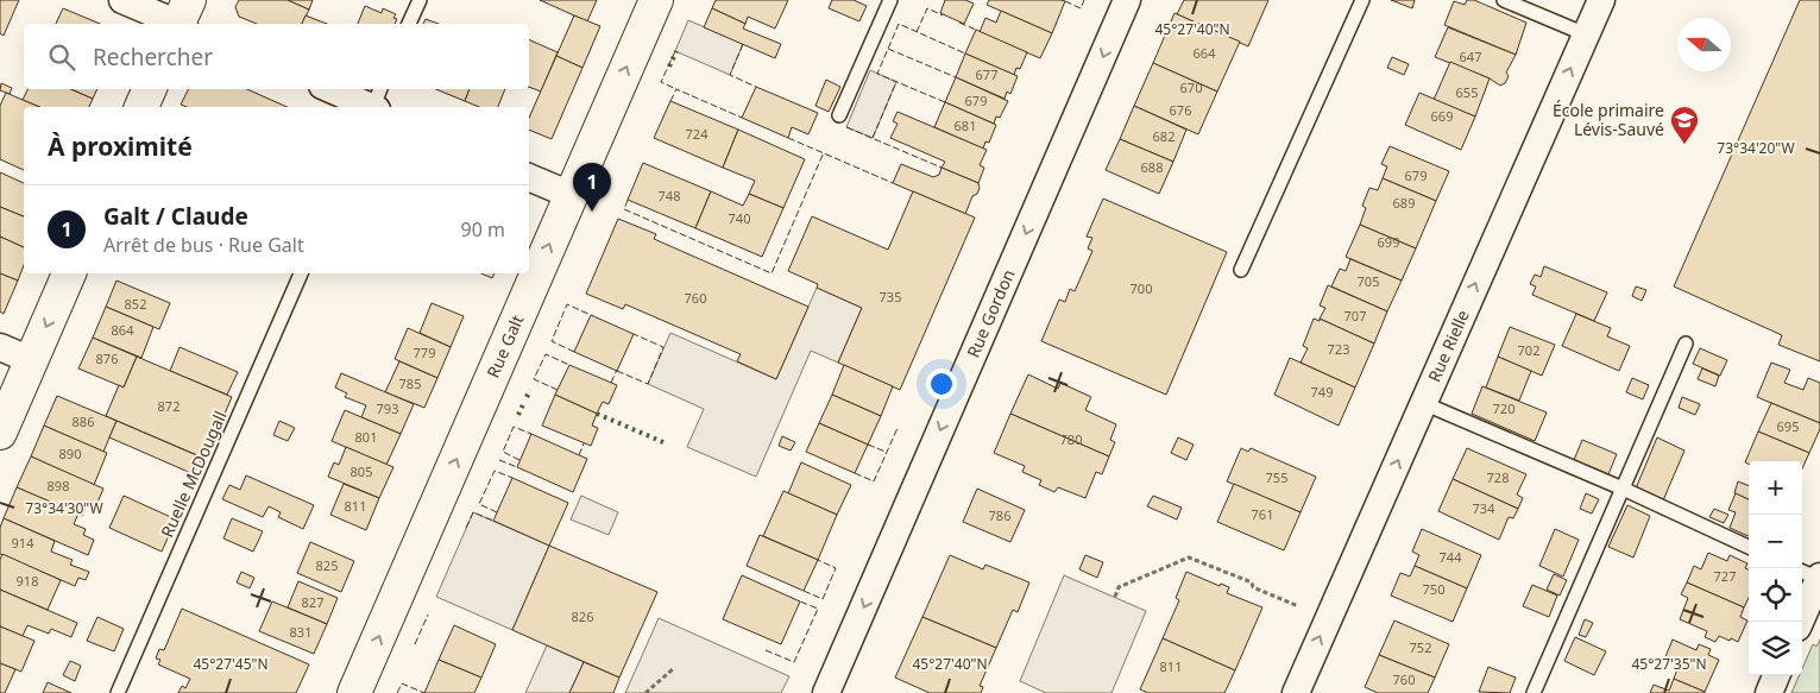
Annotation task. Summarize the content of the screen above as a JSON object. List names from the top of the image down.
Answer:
{
  "streets": {
    "main road": ["Rue Galt"],
    "street": ["Rue Gordon", "Rue Rielle"],
    "lane": ["Ruelle McDougall"]
  },
  "one_way": ["Rue Gordon", "Rue Galt", "Rue Rielle"],
  "places": {
    "school or university": ["École primaire Lévis-Sauvé"]
  },
  "house_numbers": [
    "664",
    "647",
    "677",
    "670",
    "655",
    "679",
    "676",
    "669",
    "681",
    "724",
    "682",
    "688",
    "679",
    "748",
    "689",
    "740",
    "699",
    "705",
    "700",
    "735",
    "760",
    "852",
    "707",
    "864",
    "723",
    "702",
    "779",
    "876",
    "785",
    "749",
    "872",
    "793",
    "720",
    "886",
    "695",
    "801",
    "780",
    "890",
    "805",
    "755",
    "728",
    "898",
    "811",
    "734",
    "761",
    "786",
    "914",
    "744",
    "825",
    "727",
    "918",
    "750",
    "827",
    "826",
    "831",
    "752",
    "811",
    "760"
  ],
  "north": "left",
  "page": {
    "search": "Rechercher",
    "heading": "À proximité",
    "pins": "1",
    "list": [
      {
        "mark": "1",
        "name": "Galt / Claude",
        "note": "Arrêt de bus · Rue Galt",
        "value": "90 m"
      }
    ],
    "map_buttons": ["+", "−"]
  },
  "coordinates": [
    "45°27'40\"N",
    "73°34'20\"W",
    "73°34'30\"W",
    "45°27'45\"N",
    "45°27'35\"N"
  ]
}
